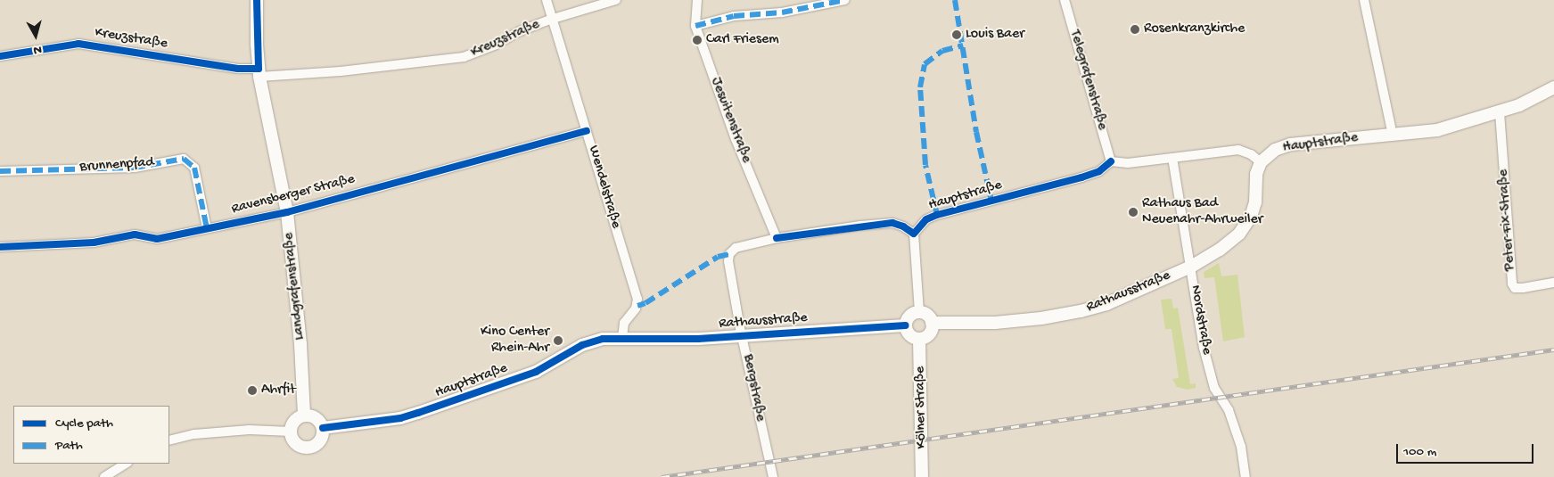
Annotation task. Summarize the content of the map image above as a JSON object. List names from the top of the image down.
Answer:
{
  "streets": {
    "street": [
      "Kreuzstraße",
      "Telegrafenstraße",
      "Jesuitenstraße",
      "Hauptstraße",
      "Brunnenpfad",
      "Wendelstraße",
      "Ravensberger Straße",
      "Peter-Fix-Straße",
      "Landgrafenstraße",
      "Rathausstraße",
      "Nordstraße",
      "Bergstraße",
      "Kölner Straße"
    ]
  },
  "crossings": [
    ["Kreuzstraße", "Wendelstraße"],
    ["Kreuzstraße", "Landgrafenstraße"],
    ["Telegrafenstraße", "Hauptstraße"],
    ["Jesuitenstraße", "Bergstraße"],
    ["Hauptstraße", "Wendelstraße"],
    ["Hauptstraße", "Peter-Fix-Straße"],
    ["Hauptstraße", "Landgrafenstraße"],
    ["Hauptstraße", "Rathausstraße"],
    ["Brunnenpfad", "Ravensberger Straße"],
    ["Wendelstraße", "Ravensberger Straße"],
    ["Wendelstraße", "Rathausstraße"],
    ["Ravensberger Straße", "Landgrafenstraße"],
    ["Rathausstraße", "Nordstraße"],
    ["Rathausstraße", "Bergstraße"],
    ["Rathausstraße", "Kölner Straße"]
  ],
  "places": [
    "Rosenkranzkirche",
    "Louis Baer",
    "Carl Friesem",
    "Rathaus Bad Neuenahr-Ahrweiler",
    "Kino Center Rhein-Ahr",
    "Ahrfit"
  ],
  "legend": ["Cycle path", "Path"],
  "scale_bar": "100 m",
  "north": "bottom"
}
